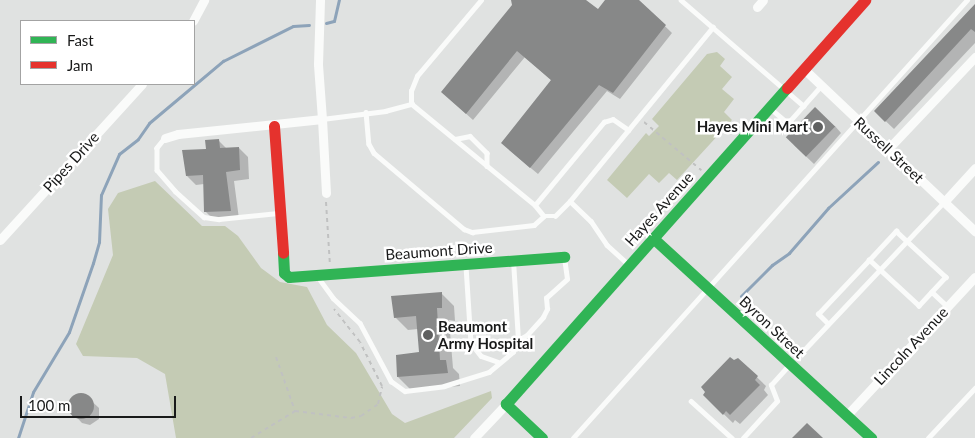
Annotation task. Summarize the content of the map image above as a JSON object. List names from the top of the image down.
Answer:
{
  "streets": {
    "street": [
      "Russell Street",
      "Pipes Drive",
      "Hayes Avenue",
      "Beaumont Drive",
      "Byron Street",
      "Lincoln Avenue"
    ]
  },
  "crossings": [
    ["Russell Street", "Hayes Avenue"],
    ["Hayes Avenue", "Byron Street"],
    ["Byron Street", "Lincoln Avenue"]
  ],
  "places": ["Hayes Mini Mart", "Beaumont Army Hospital"],
  "legend": ["Fast", "Jam"],
  "scale_bar": "100 m"
}
